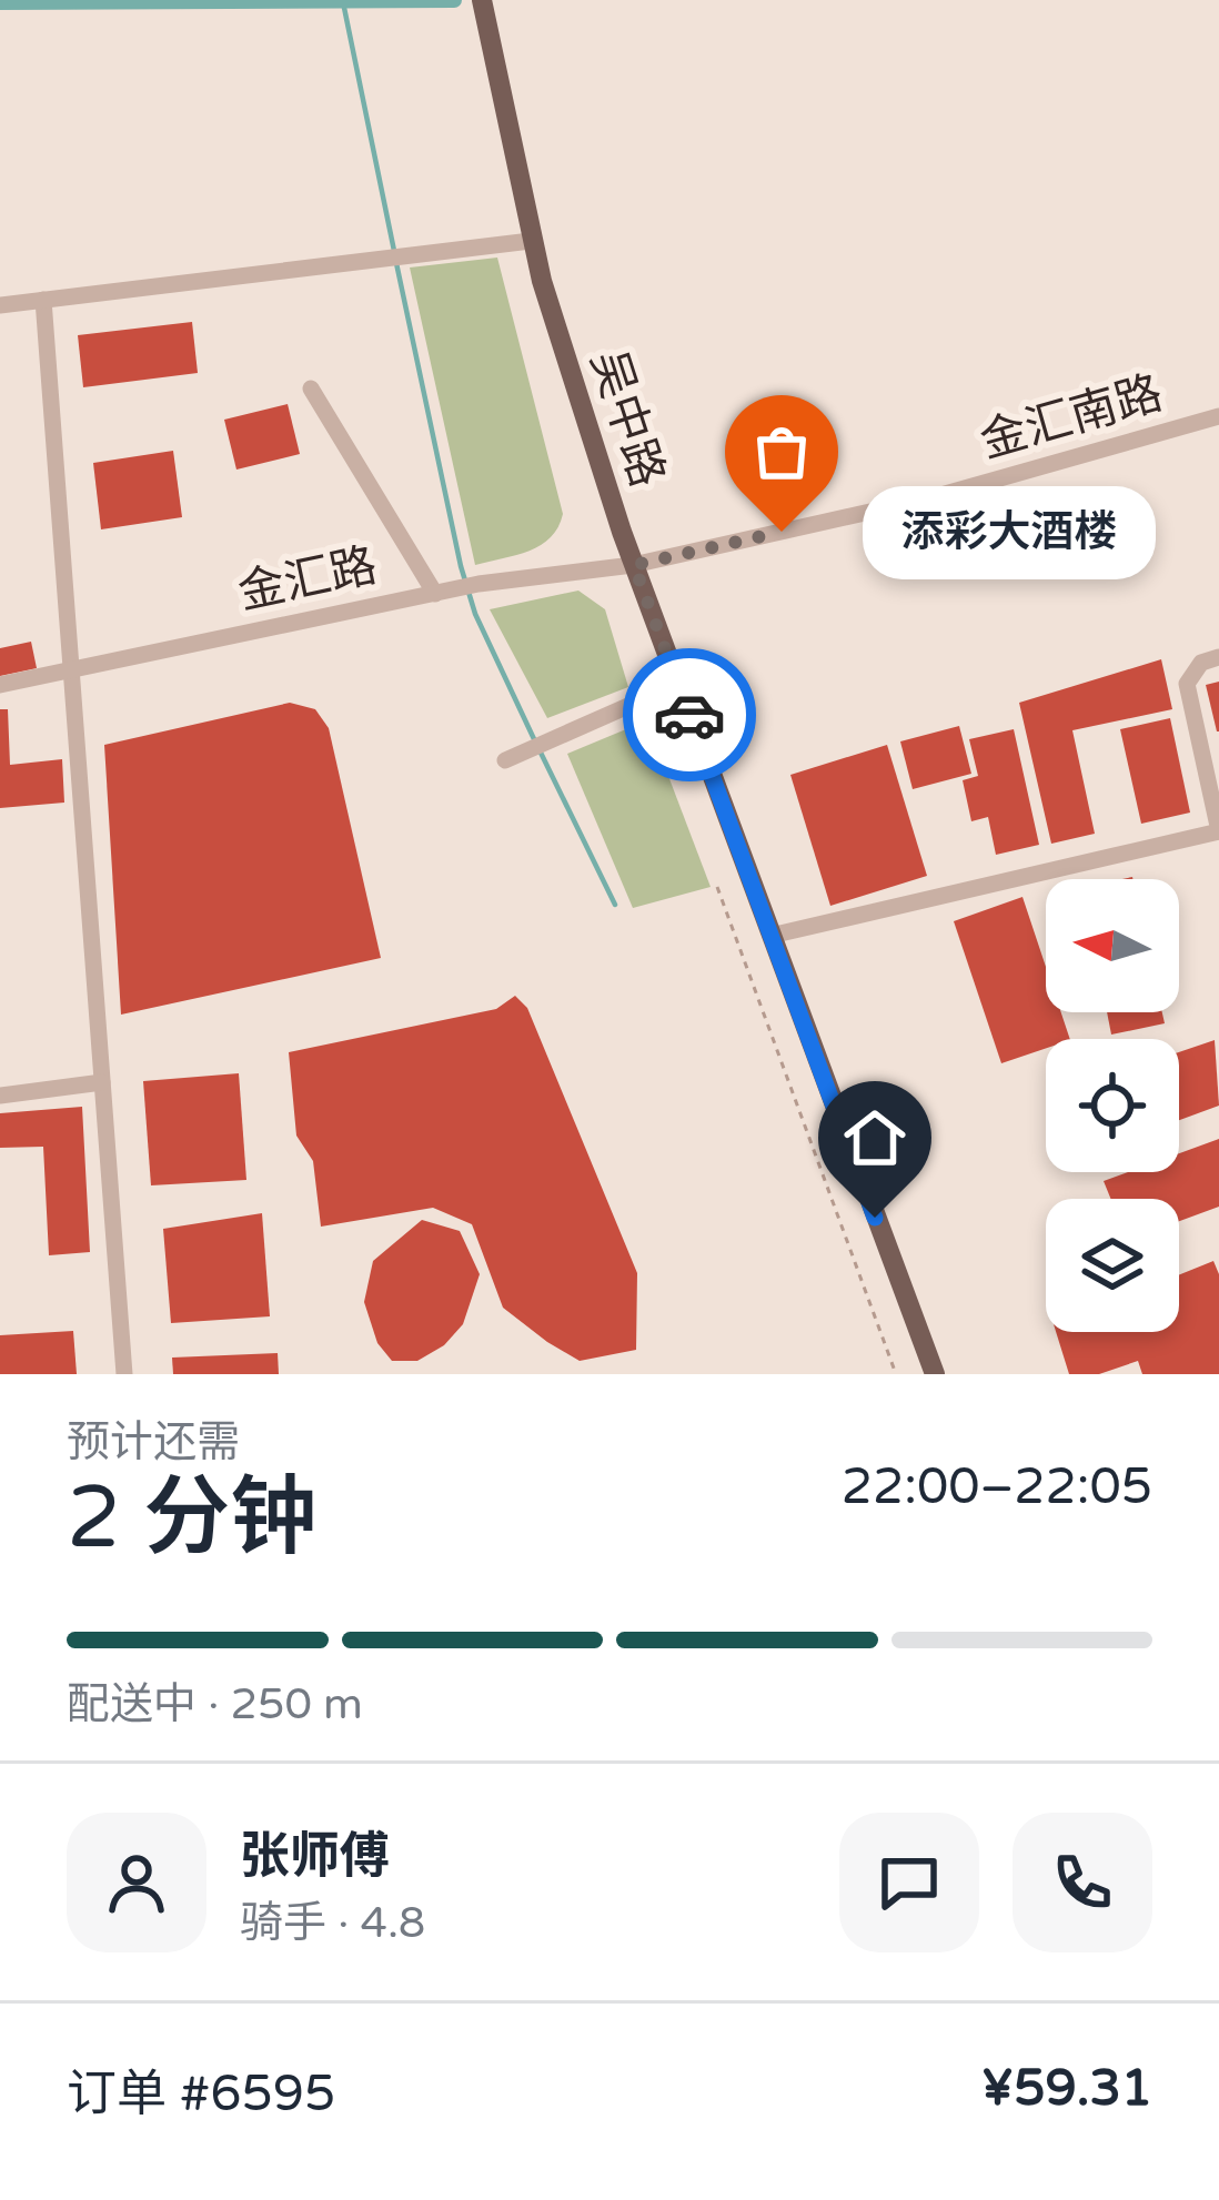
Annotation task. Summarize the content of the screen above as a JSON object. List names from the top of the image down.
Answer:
{
  "streets": {
    "main road": ["吴中路"],
    "street": ["金汇南路", "金汇路"]
  },
  "crossings": [
    ["金汇南路", "吴中路"],
    ["金汇南路", "金汇路"],
    ["吴中路", "金汇路"]
  ],
  "places": ["添彩大酒楼"],
  "north": "left",
  "page": {
    "bubble": "添彩大酒楼",
    "heading": ["2 分钟", "预计还需", "22:00–22:05"],
    "panel": [
      "张师傅",
      "骑手 · 4.8",
      "订单 #6595",
      "¥59.31"
    ],
    "bar": "配送中 · 250 m"
  }
}
